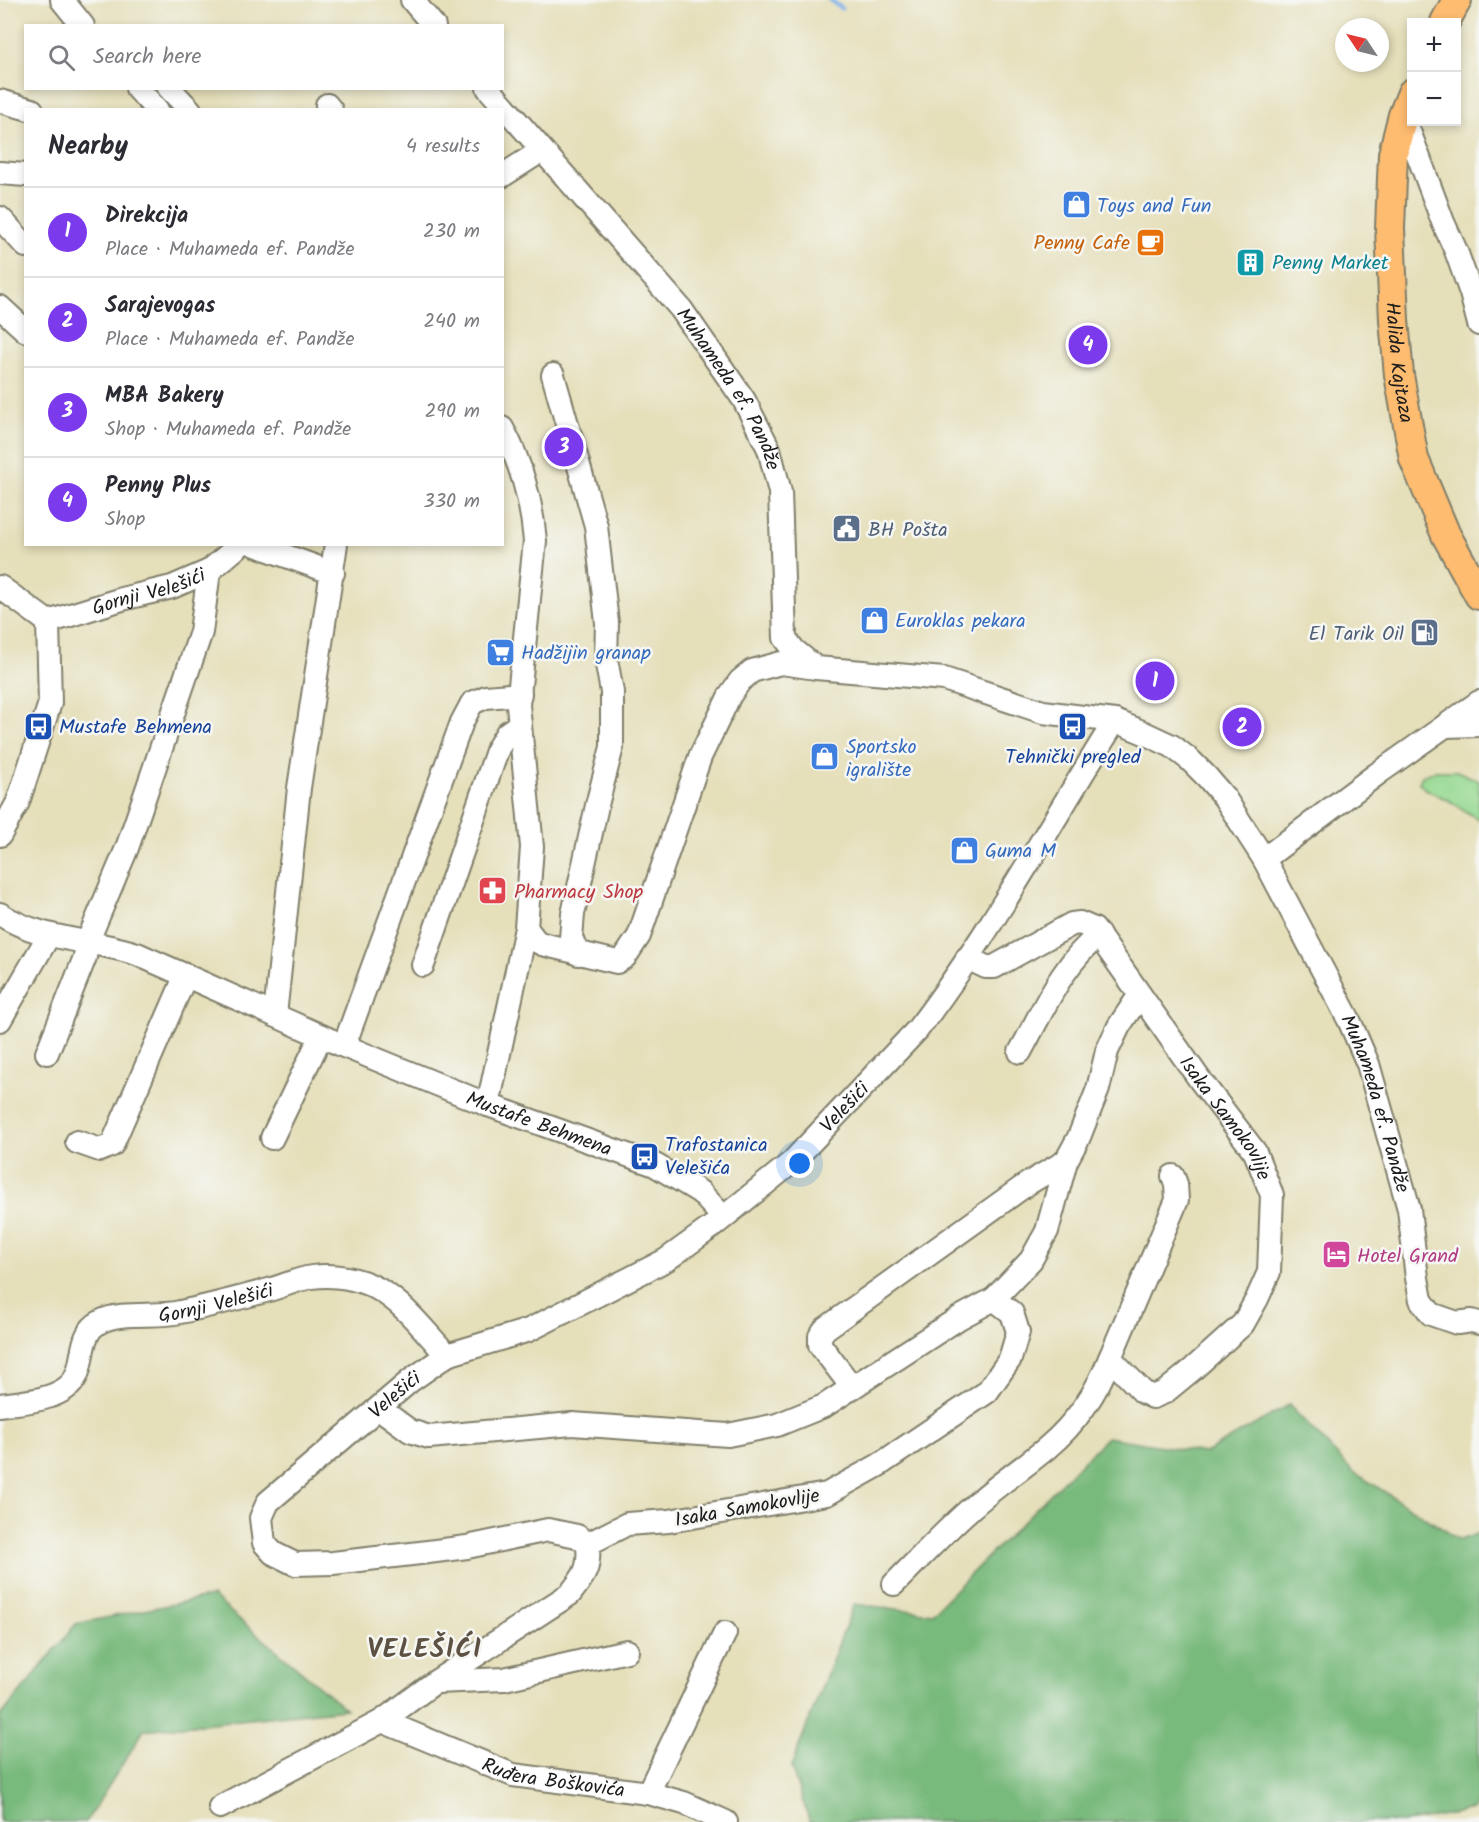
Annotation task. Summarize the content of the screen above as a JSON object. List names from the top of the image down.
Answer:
{
  "streets": {
    "main road": ["Halida Kajtaza"],
    "street": [
      "Muhameda ef. Pandže",
      "Gornji Velešići",
      "Velešići",
      "Isaka Samokovlije",
      "Mustafe Behmena",
      "Ruđera Boškovića"
    ]
  },
  "crossings": [
    ["Muhameda ef. Pandže", "Velešići"],
    ["Gornji Velešići", "Velešići"],
    ["Velešići", "Isaka Samokovlije"],
    ["Velešići", "Mustafe Behmena"]
  ],
  "districts": ["VELEŠIĆI"],
  "places": {
    "shop": [
      "Toys and Fun",
      "Euroklas pekara",
      "Sportsko igralište",
      "Guma M"
    ],
    "cafe": ["Penny Cafe"],
    "building": ["Penny Market"],
    "public building": ["BH Pošta"],
    "fuel station": ["El Tarik Oil"],
    "supermarket": ["Hadžijin granap"],
    "bus stop": ["Mustafe Behmena", "Tehnički pregled", "Trafostanica Velešića"],
    "pharmacy": ["Pharmacy Shop"],
    "hotel": ["Hotel Grand"]
  },
  "north": "top left",
  "page": {
    "map_buttons": ["+", "−"],
    "search": "Search here",
    "heading": ["Nearby", "4 results"],
    "list": [
      {
        "mark": "1",
        "name": "Direkcija",
        "note": "Place · Muhameda ef. Pandže",
        "value": "230 m"
      },
      {
        "mark": "2",
        "name": "Sarajevogas",
        "note": "Place · Muhameda ef. Pandže",
        "value": "240 m"
      },
      {
        "mark": "3",
        "name": "MBA Bakery",
        "note": "Shop · Muhameda ef. Pandže",
        "value": "290 m"
      },
      {
        "mark": "4",
        "name": "Penny Plus",
        "note": "Shop",
        "value": "330 m"
      }
    ],
    "pins": [
      "4",
      "3",
      "1",
      "2"
    ]
  }
}
